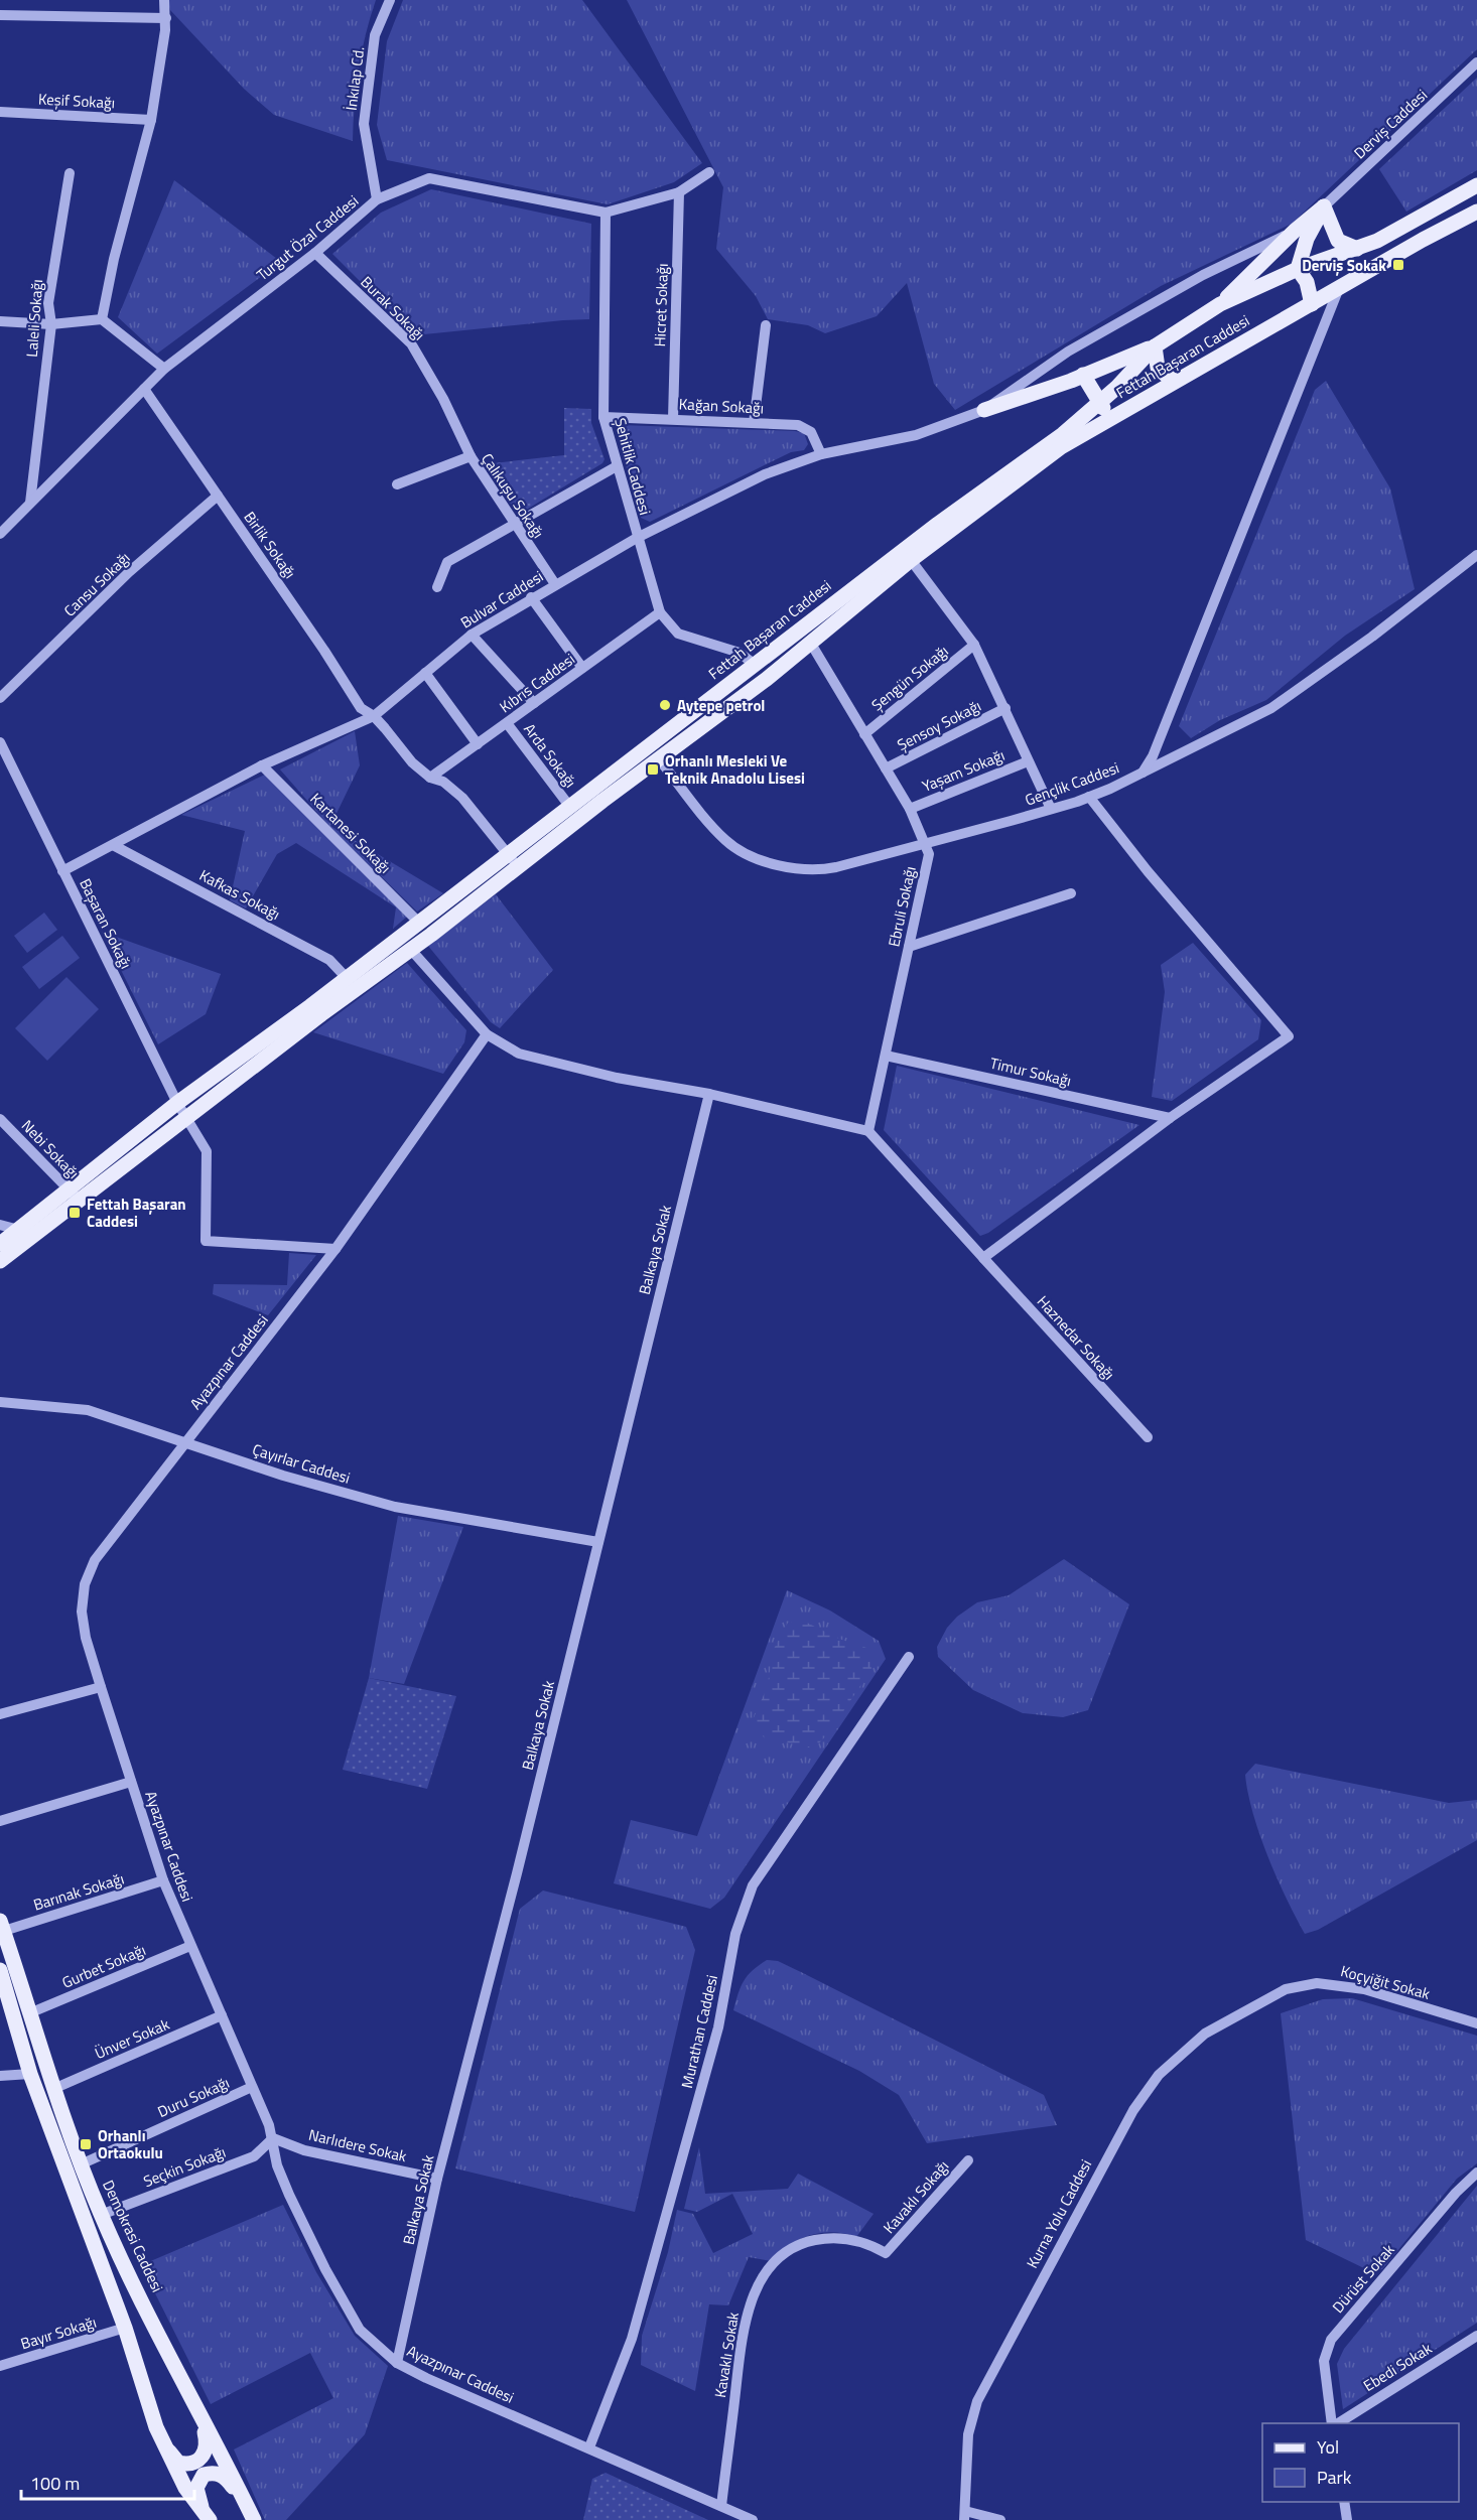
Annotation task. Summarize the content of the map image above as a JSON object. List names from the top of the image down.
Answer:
{
  "streets": {
    "main road": ["Fettah Başaran Caddesi", "Demokrasi Caddesi"],
    "street": [
      "İnkılap Cd.",
      "Keşif Sokağı",
      "Derviş Caddesi",
      "Turgut Özal Caddesi",
      "Hicret Sokağı",
      "Burak Sokağı",
      "Laleli Sokağı",
      "Kağan Sokağı",
      "Şehitlik Caddesi",
      "Çalıkuşu Sokağı",
      "Birlik Sokağı",
      "Cansu Sokağı",
      "Bulvar Caddesi",
      "Şengün Sokağı",
      "Kıbrıs Caddesi",
      "Şensoy Sokağı",
      "Arda Sokağı",
      "Yaşam Sokağı",
      "Gençlik Caddesi",
      "Kartanesi Sokağı",
      "Kafkas Sokağı",
      "Ebruli Sokağı",
      "Başaran Sokağı",
      "Timur Sokağı",
      "Nebi Sokağı",
      "Balkaya Sokak",
      "Haznedar Sokağı",
      "Ayazpınar Caddesi",
      "Çayırlar Caddesi",
      "Barınak Sokağı",
      "Gurbet Sokağı",
      "Koçyiğit Sokak",
      "Murathan Caddesi",
      "Ünver Sokak",
      "Duru Sokağı",
      "Narlıdere Sokak",
      "Seçkin Sokağı",
      "Kavaklı Sokağı",
      "Kurna Yolu Caddesi",
      "Dürüst Sokak",
      "Bayır Sokağı",
      "Kavaklı Sokak",
      "Ebedi Sokak"
    ]
  },
  "crossings": [
    ["İnkılap Cd.", "Turgut Özal Caddesi"],
    ["Turgut Özal Caddesi", "Hicret Sokağı"],
    ["Turgut Özal Caddesi", "Burak Sokağı"],
    ["Turgut Özal Caddesi", "Laleli Sokağı"],
    ["Turgut Özal Caddesi", "Şehitlik Caddesi"],
    ["Turgut Özal Caddesi", "Birlik Sokağı"],
    ["Hicret Sokağı", "Kağan Sokağı"],
    ["Burak Sokağı", "Çalıkuşu Sokağı"],
    ["Fettah Başaran Caddesi", "Şehitlik Caddesi"],
    ["Fettah Başaran Caddesi", "Birlik Sokağı"],
    ["Fettah Başaran Caddesi", "Arda Sokağı"],
    ["Fettah Başaran Caddesi", "Gençlik Caddesi"],
    ["Fettah Başaran Caddesi", "Kartanesi Sokağı"],
    ["Fettah Başaran Caddesi", "Kafkas Sokağı"],
    ["Fettah Başaran Caddesi", "Ebruli Sokağı"],
    ["Fettah Başaran Caddesi", "Başaran Sokağı"],
    ["Fettah Başaran Caddesi", "Nebi Sokağı"],
    ["Kağan Sokağı", "Şehitlik Caddesi"],
    ["Kağan Sokağı", "Bulvar Caddesi"],
    ["Şehitlik Caddesi", "Bulvar Caddesi"],
    ["Şehitlik Caddesi", "Kıbrıs Caddesi"],
    ["Çalıkuşu Sokağı", "Bulvar Caddesi"],
    ["Birlik Sokağı", "Cansu Sokağı"],
    ["Birlik Sokağı", "Bulvar Caddesi"],
    ["Birlik Sokağı", "Kıbrıs Caddesi"],
    ["Bulvar Caddesi", "Kartanesi Sokağı"],
    ["Bulvar Caddesi", "Kafkas Sokağı"],
    ["Bulvar Caddesi", "Başaran Sokağı"],
    ["Şengün Sokağı", "Ebruli Sokağı"],
    ["Kıbrıs Caddesi", "Arda Sokağı"],
    ["Şensoy Sokağı", "Ebruli Sokağı"],
    ["Yaşam Sokağı", "Ebruli Sokağı"],
    ["Gençlik Caddesi", "Ebruli Sokağı"],
    ["Ebruli Sokağı", "Timur Sokağı"],
    ["Ebruli Sokağı", "Haznedar Sokağı"],
    ["Başaran Sokağı", "Ayazpınar Caddesi"],
    ["Balkaya Sokak", "Ayazpınar Caddesi"],
    ["Balkaya Sokak", "Çayırlar Caddesi"],
    ["Balkaya Sokak", "Narlıdere Sokak"],
    ["Ayazpınar Caddesi", "Çayırlar Caddesi"],
    ["Ayazpınar Caddesi", "Barınak Sokağı"],
    ["Ayazpınar Caddesi", "Gurbet Sokağı"],
    ["Ayazpınar Caddesi", "Murathan Caddesi"],
    ["Ayazpınar Caddesi", "Ünver Sokak"],
    ["Ayazpınar Caddesi", "Duru Sokağı"],
    ["Ayazpınar Caddesi", "Narlıdere Sokak"],
    ["Ayazpınar Caddesi", "Seçkin Sokağı"],
    ["Ayazpınar Caddesi", "Kavaklı Sokak"],
    ["Barınak Sokağı", "Demokrasi Caddesi"],
    ["Gurbet Sokağı", "Demokrasi Caddesi"],
    ["Koçyiğit Sokak", "Kurna Yolu Caddesi"],
    ["Ünver Sokak", "Demokrasi Caddesi"],
    ["Duru Sokağı", "Demokrasi Caddesi"],
    ["Narlıdere Sokak", "Seçkin Sokağı"],
    ["Seçkin Sokağı", "Demokrasi Caddesi"],
    ["Kavaklı Sokağı", "Kavaklı Sokak"]
  ],
  "places": {
    "transit": [
      "Derviş Sokak",
      "Orhanlı Mesleki Ve Teknik Anadolu Lisesi",
      "Fettah Başaran Caddesi",
      "Orhanlı Ortaokulu"
    ],
    "other": ["Aytepe petrol"]
  },
  "legend": ["Yol", "Park"],
  "scale_bar": "100 m"
}
